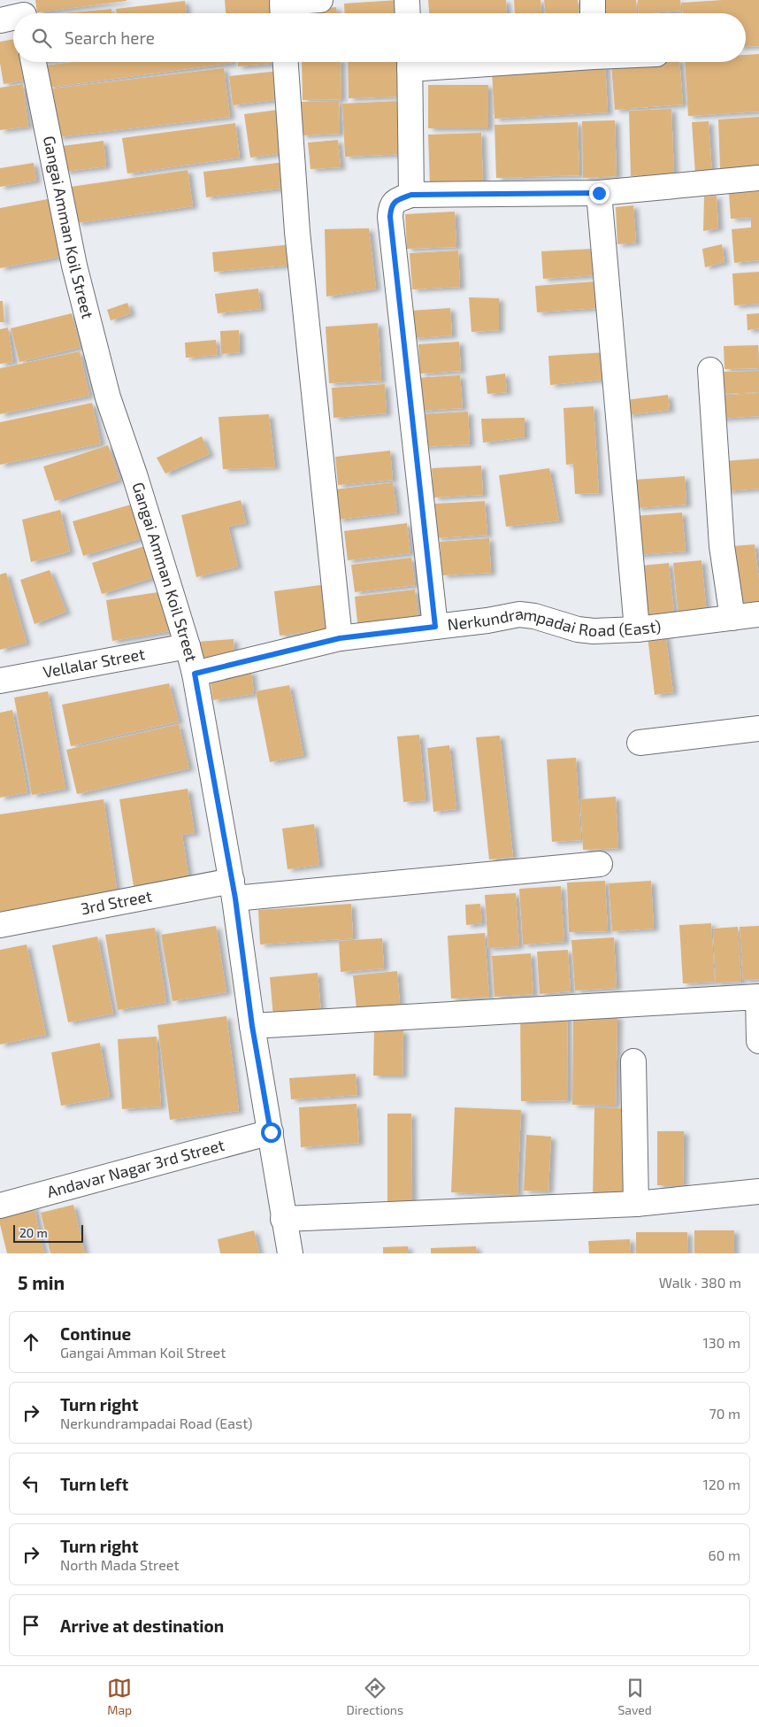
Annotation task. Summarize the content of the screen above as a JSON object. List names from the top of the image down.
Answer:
{
  "streets": {
    "street": [
      "Gangai Amman Koil Street",
      "Nerkundrampadai Road (East)",
      "Vellalar Street",
      "3rd Street",
      "Andavar Nagar 3rd Street"
    ]
  },
  "crossings": [
    ["Gangai Amman Koil Street", "Nerkundrampadai Road (East)"],
    ["Gangai Amman Koil Street", "Vellalar Street"],
    ["Gangai Amman Koil Street", "3rd Street"],
    ["Gangai Amman Koil Street", "Andavar Nagar 3rd Street"],
    ["Nerkundrampadai Road (East)", "Vellalar Street"]
  ],
  "scale_bar": "20 m",
  "page": {
    "search": "Search here",
    "scale": "20 m",
    "heading": ["5 min", "Walk · 380 m"],
    "list": [
      ["Continue", "Gangai Amman Koil Street", "130 m"],
      ["Turn right", "Nerkundrampadai Road (East)", "70 m"],
      ["Turn left", "120 m"],
      ["Turn right", "North Mada Street", "60 m"],
      "Arrive at destination"
    ],
    "nav": ["Map", "Directions", "Saved"]
  }
}
